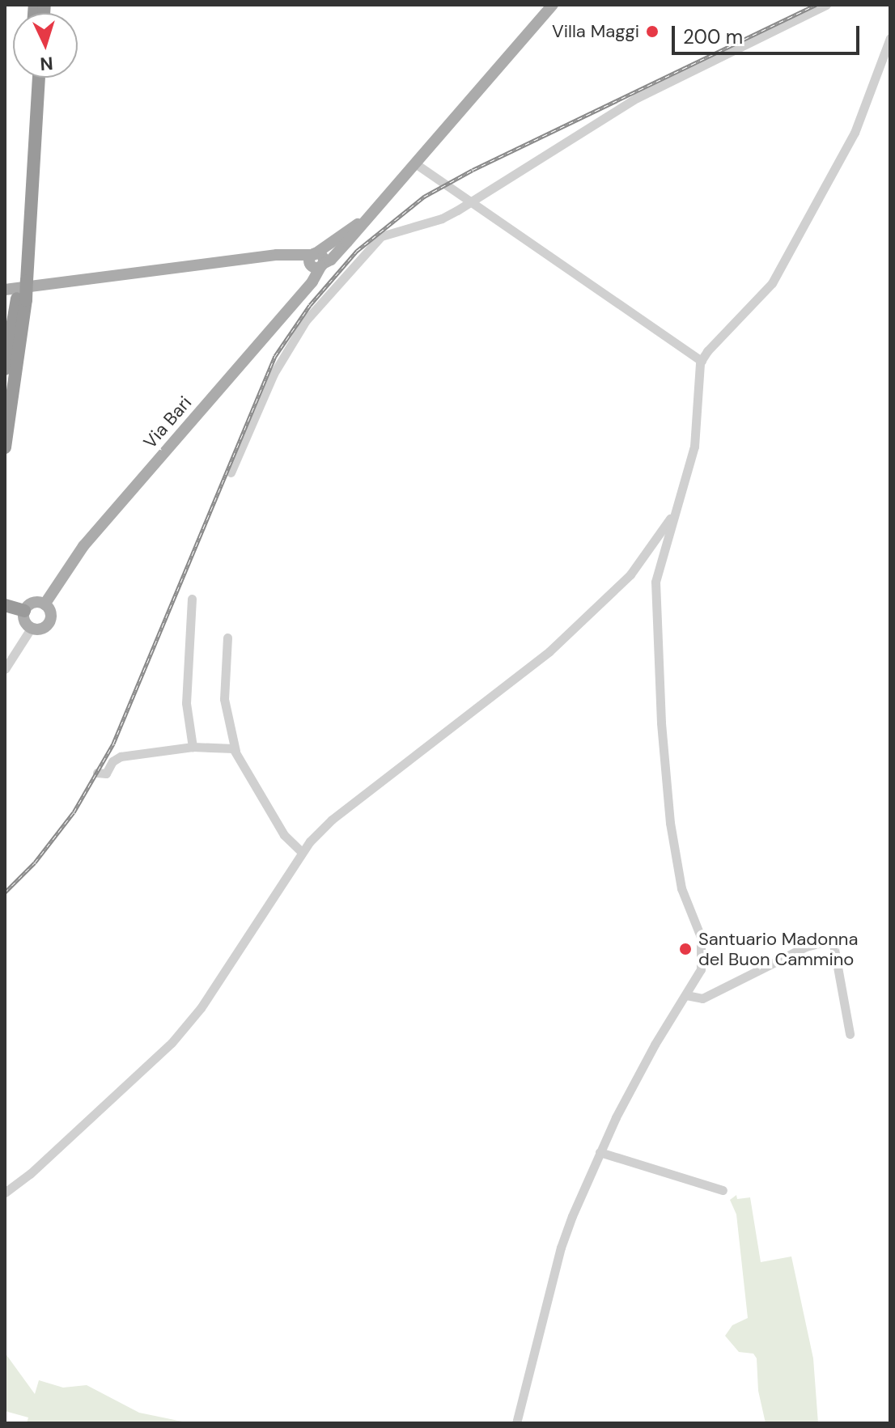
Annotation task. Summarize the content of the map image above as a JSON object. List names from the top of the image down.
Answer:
{
  "streets": {
    "main road": ["Via Bari"]
  },
  "places": ["Villa Maggi", "Santuario Madonna del Buon Cammino"],
  "scale_bar": "200 m",
  "north": "bottom"
}
